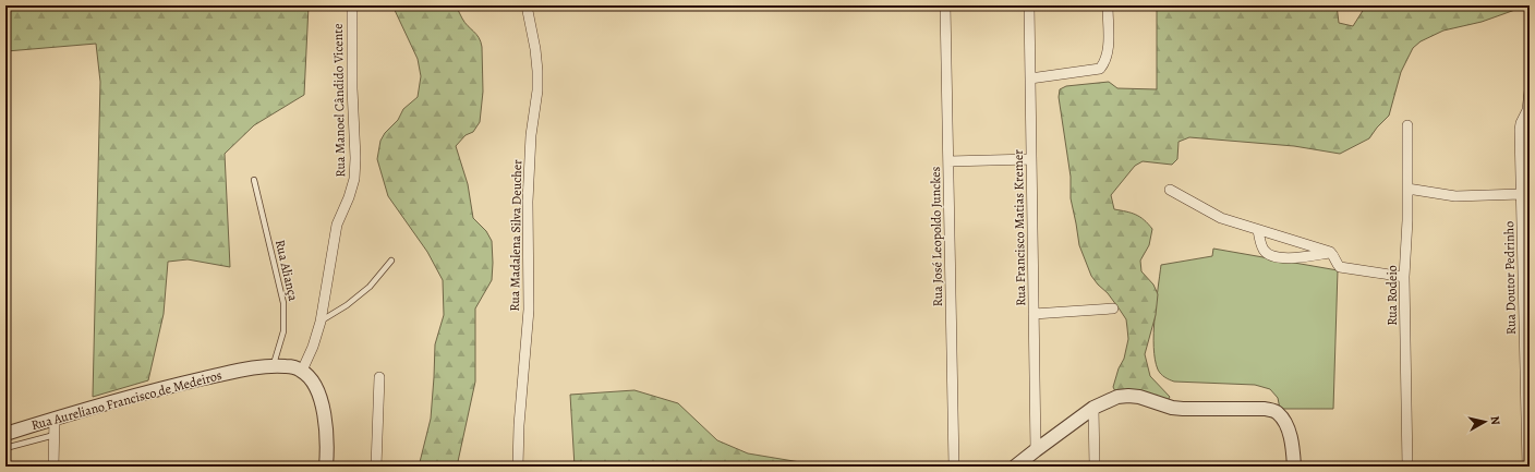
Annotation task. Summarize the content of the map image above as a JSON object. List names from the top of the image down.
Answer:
{
  "streets": {
    "street": [
      "Rua Manoel Cândido Vicente",
      "Rua Francisco Matias Kremer",
      "Rua Madalena Silva Deucher",
      "Rua José Leopoldo Junckes",
      "Rua Doutor Pedrinho",
      "Rua Rodeio",
      "Rua Aureliano Francisco de Medeiros"
    ],
    "lane": ["Rua Aliança"]
  },
  "crossings": [
    ["Rua Manoel Cândido Vicente", "Rua Aureliano Francisco de Medeiros"],
    ["Rua Aliança", "Rua Aureliano Francisco de Medeiros"]
  ],
  "north": "right"
}
